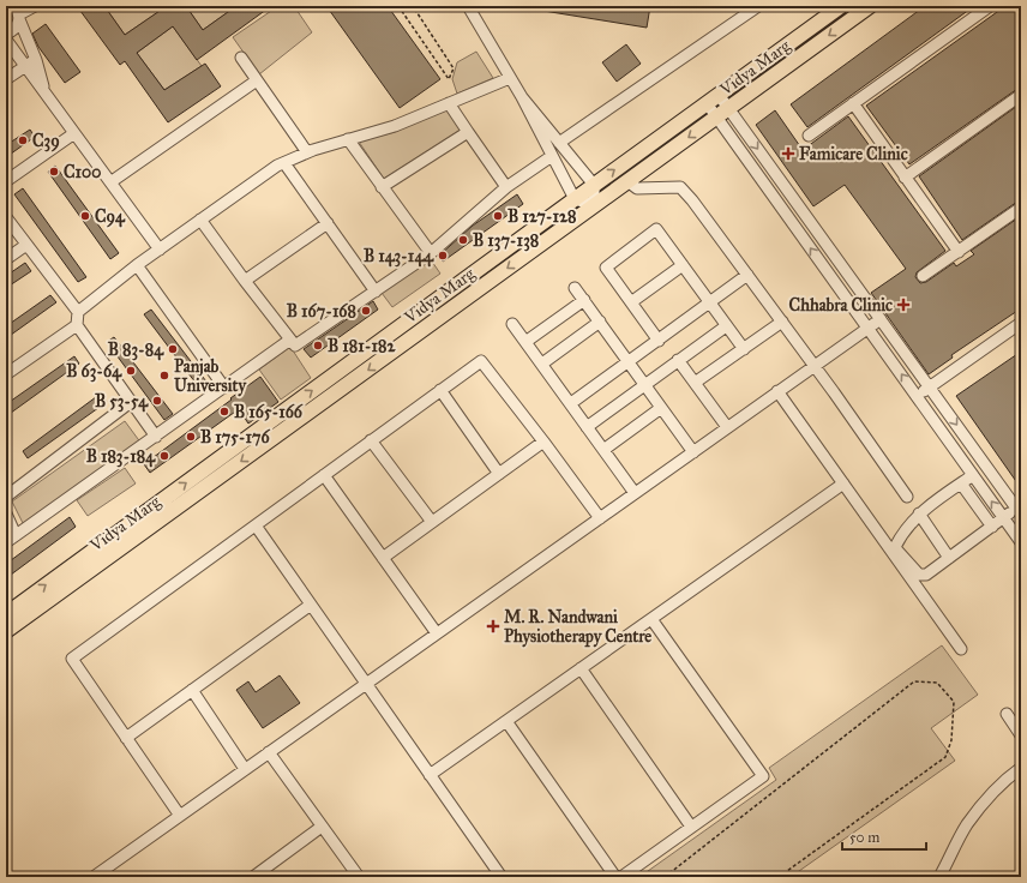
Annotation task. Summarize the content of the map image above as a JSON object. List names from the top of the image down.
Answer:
{
  "streets": {
    "main road": ["Vidya Marg"]
  },
  "places": {
    "other": [
      "C39",
      "C100",
      "C94",
      "B 127-128",
      "B 137-138",
      "B 143-144",
      "B 167-168",
      "B 181-182",
      "B 83-84",
      "B 63-64",
      "Panjab University",
      "B 53-54",
      "B 165-166",
      "B 175-176",
      "B 183-184"
    ],
    "health": ["Famicare Clinic", "Chhabra Clinic", "M. R. Nandwani Physiotherapy Centre"]
  },
  "scale_bar": "50 m"
}
